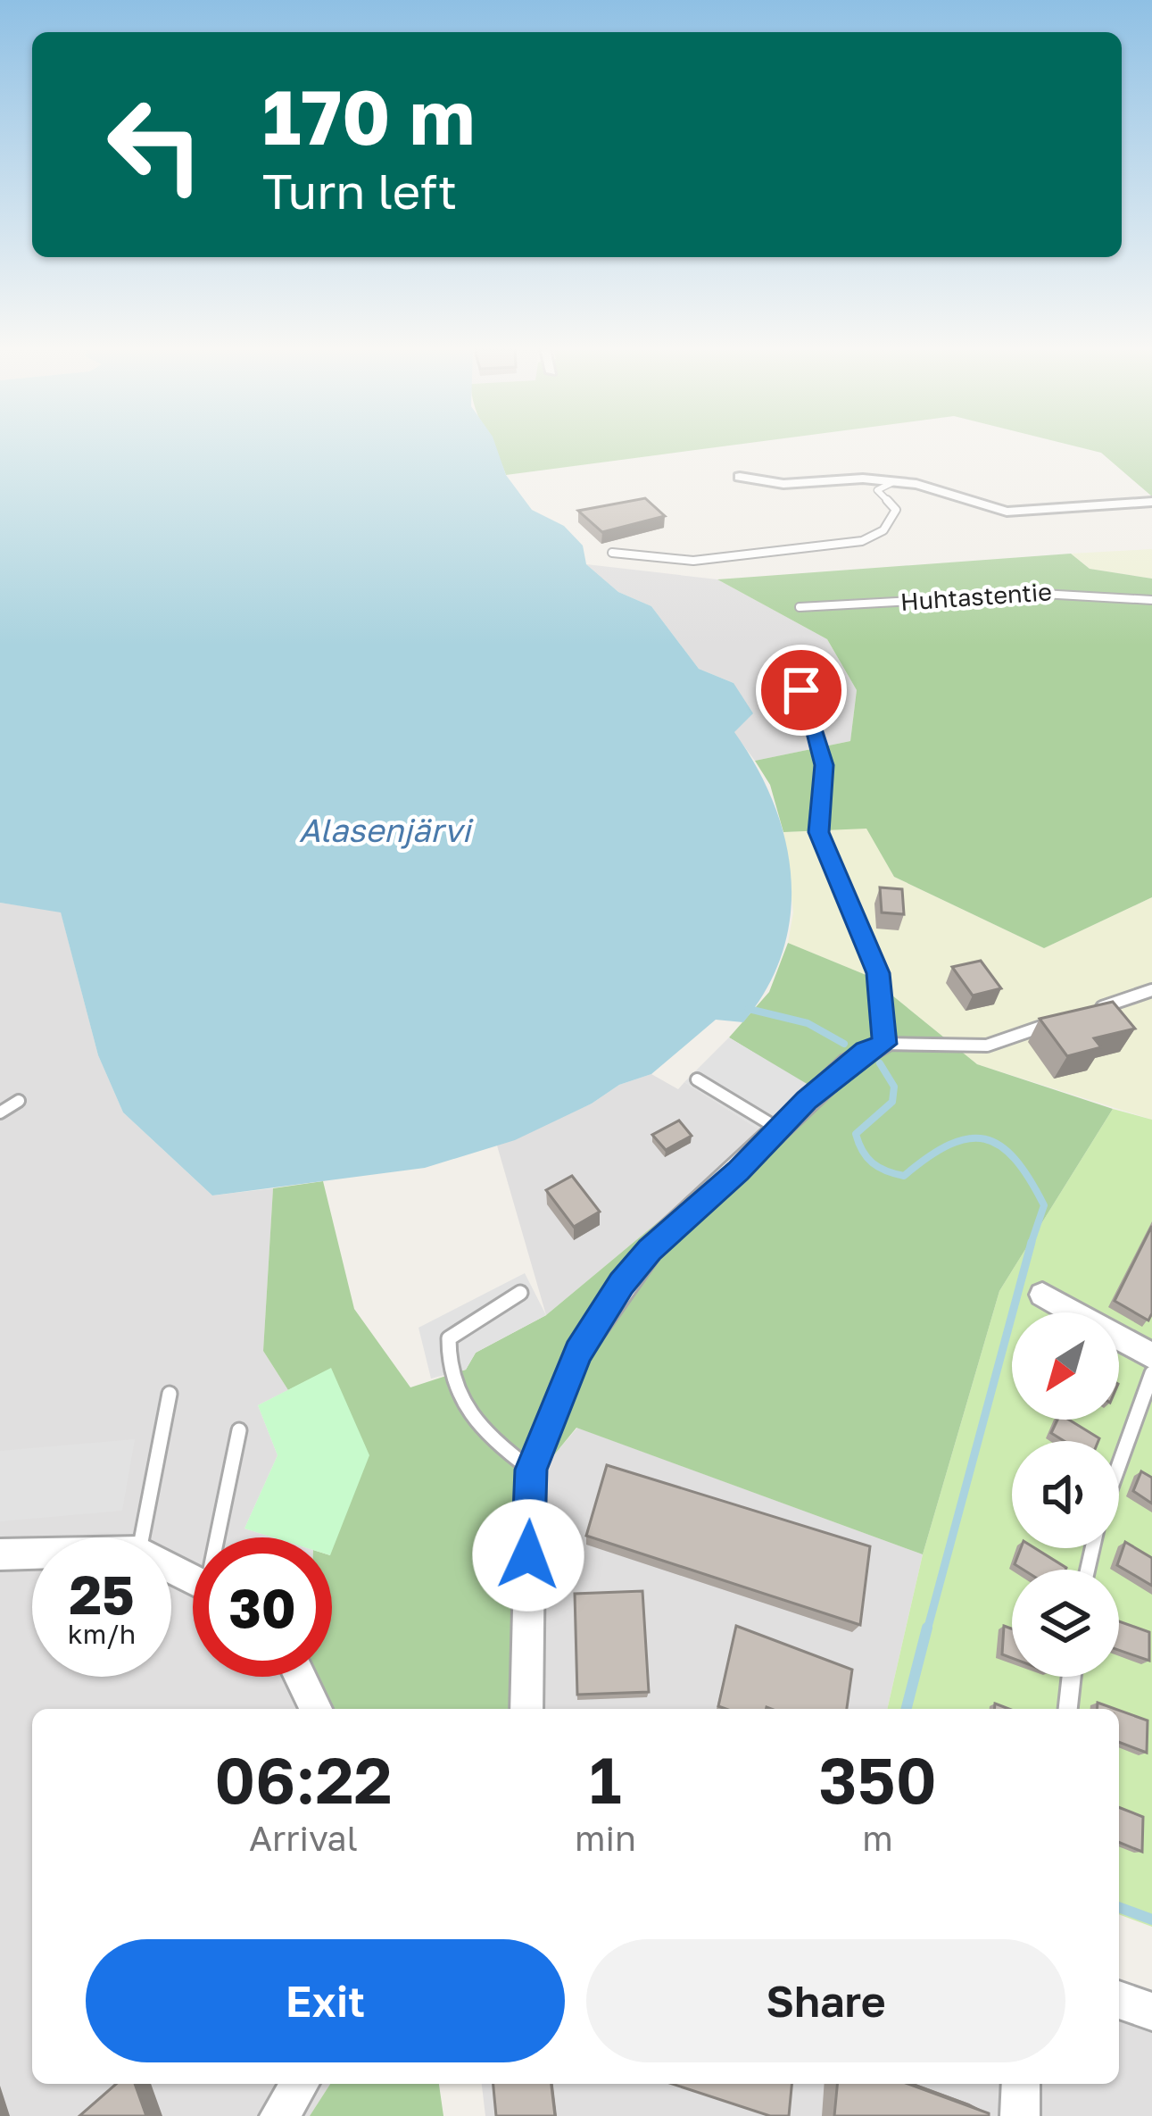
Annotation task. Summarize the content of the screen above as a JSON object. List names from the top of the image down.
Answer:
{
  "streets": {
    "lane": ["Huhtastentie"]
  },
  "water": ["Alasenjärvi"],
  "north": "bottom left",
  "page": {
    "turn": ["170 m", "Turn left"],
    "speed": "25 km/h",
    "limit": "30",
    "eta": [
      "06:22",
      "Arrival",
      "1",
      "min",
      "350",
      "m"
    ],
    "buttons": ["Exit", "Share"]
  }
}
